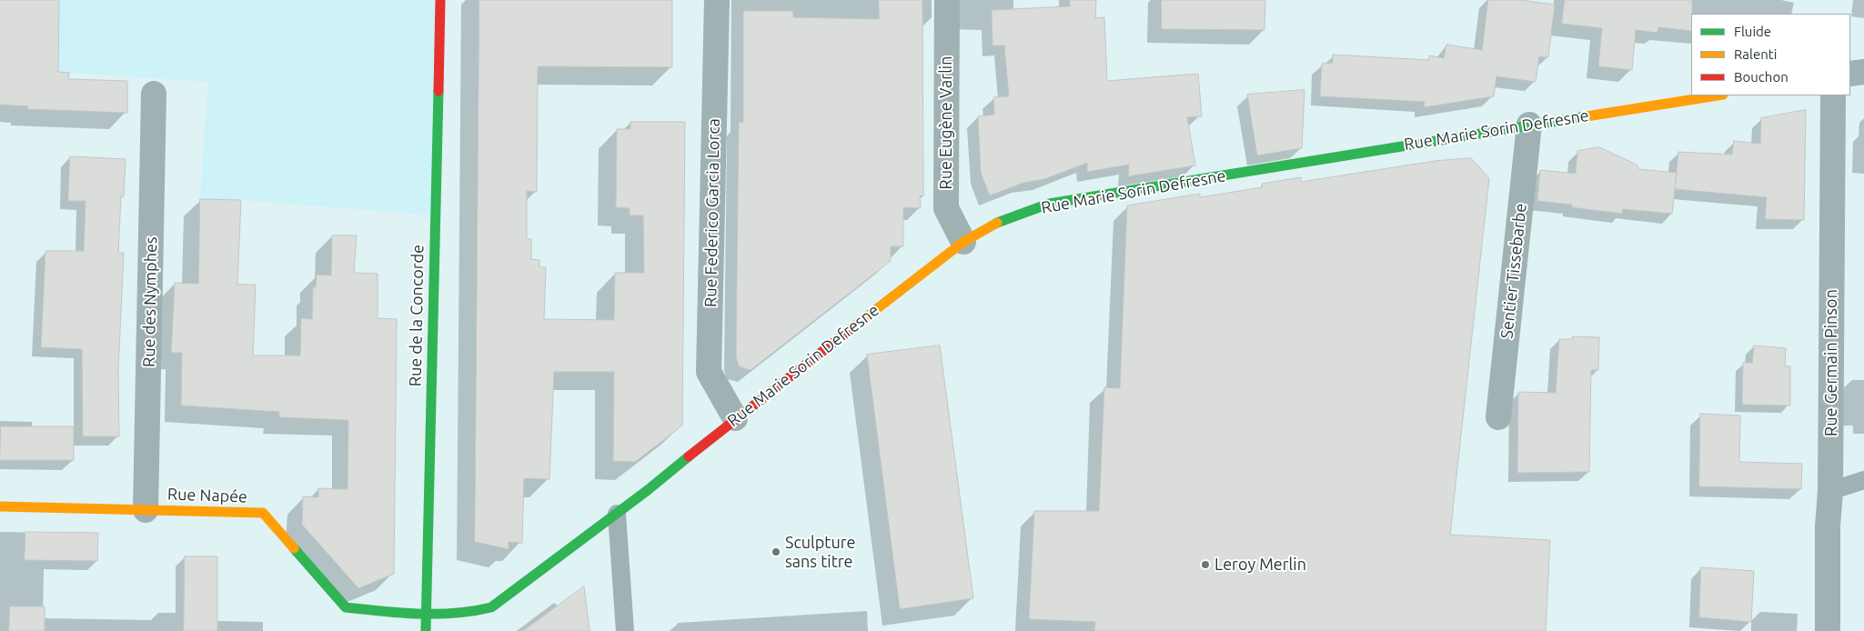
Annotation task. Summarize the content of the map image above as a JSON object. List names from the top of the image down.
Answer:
{
  "streets": {
    "street": [
      "Rue Eugène Varlin",
      "Rue Marie Sorin Defresne",
      "Rue Federico Garcia Lorca",
      "Sentier Tissebarbe",
      "Rue des Nymphes",
      "Rue de la Concorde",
      "Rue Germain Pinson",
      "Rue Napée"
    ]
  },
  "crossings": [
    ["Rue Eugène Varlin", "Rue Marie Sorin Defresne"],
    ["Rue Marie Sorin Defresne", "Rue Federico Garcia Lorca"],
    ["Rue Marie Sorin Defresne", "Sentier Tissebarbe"],
    ["Rue Marie Sorin Defresne", "Rue de la Concorde"],
    ["Rue Marie Sorin Defresne", "Rue Napée"],
    ["Rue des Nymphes", "Rue Napée"],
    ["Rue de la Concorde", "Rue Napée"]
  ],
  "places": ["Sculpture sans titre", "Leroy Merlin"],
  "legend": ["Fluide", "Ralenti", "Bouchon"]
}
